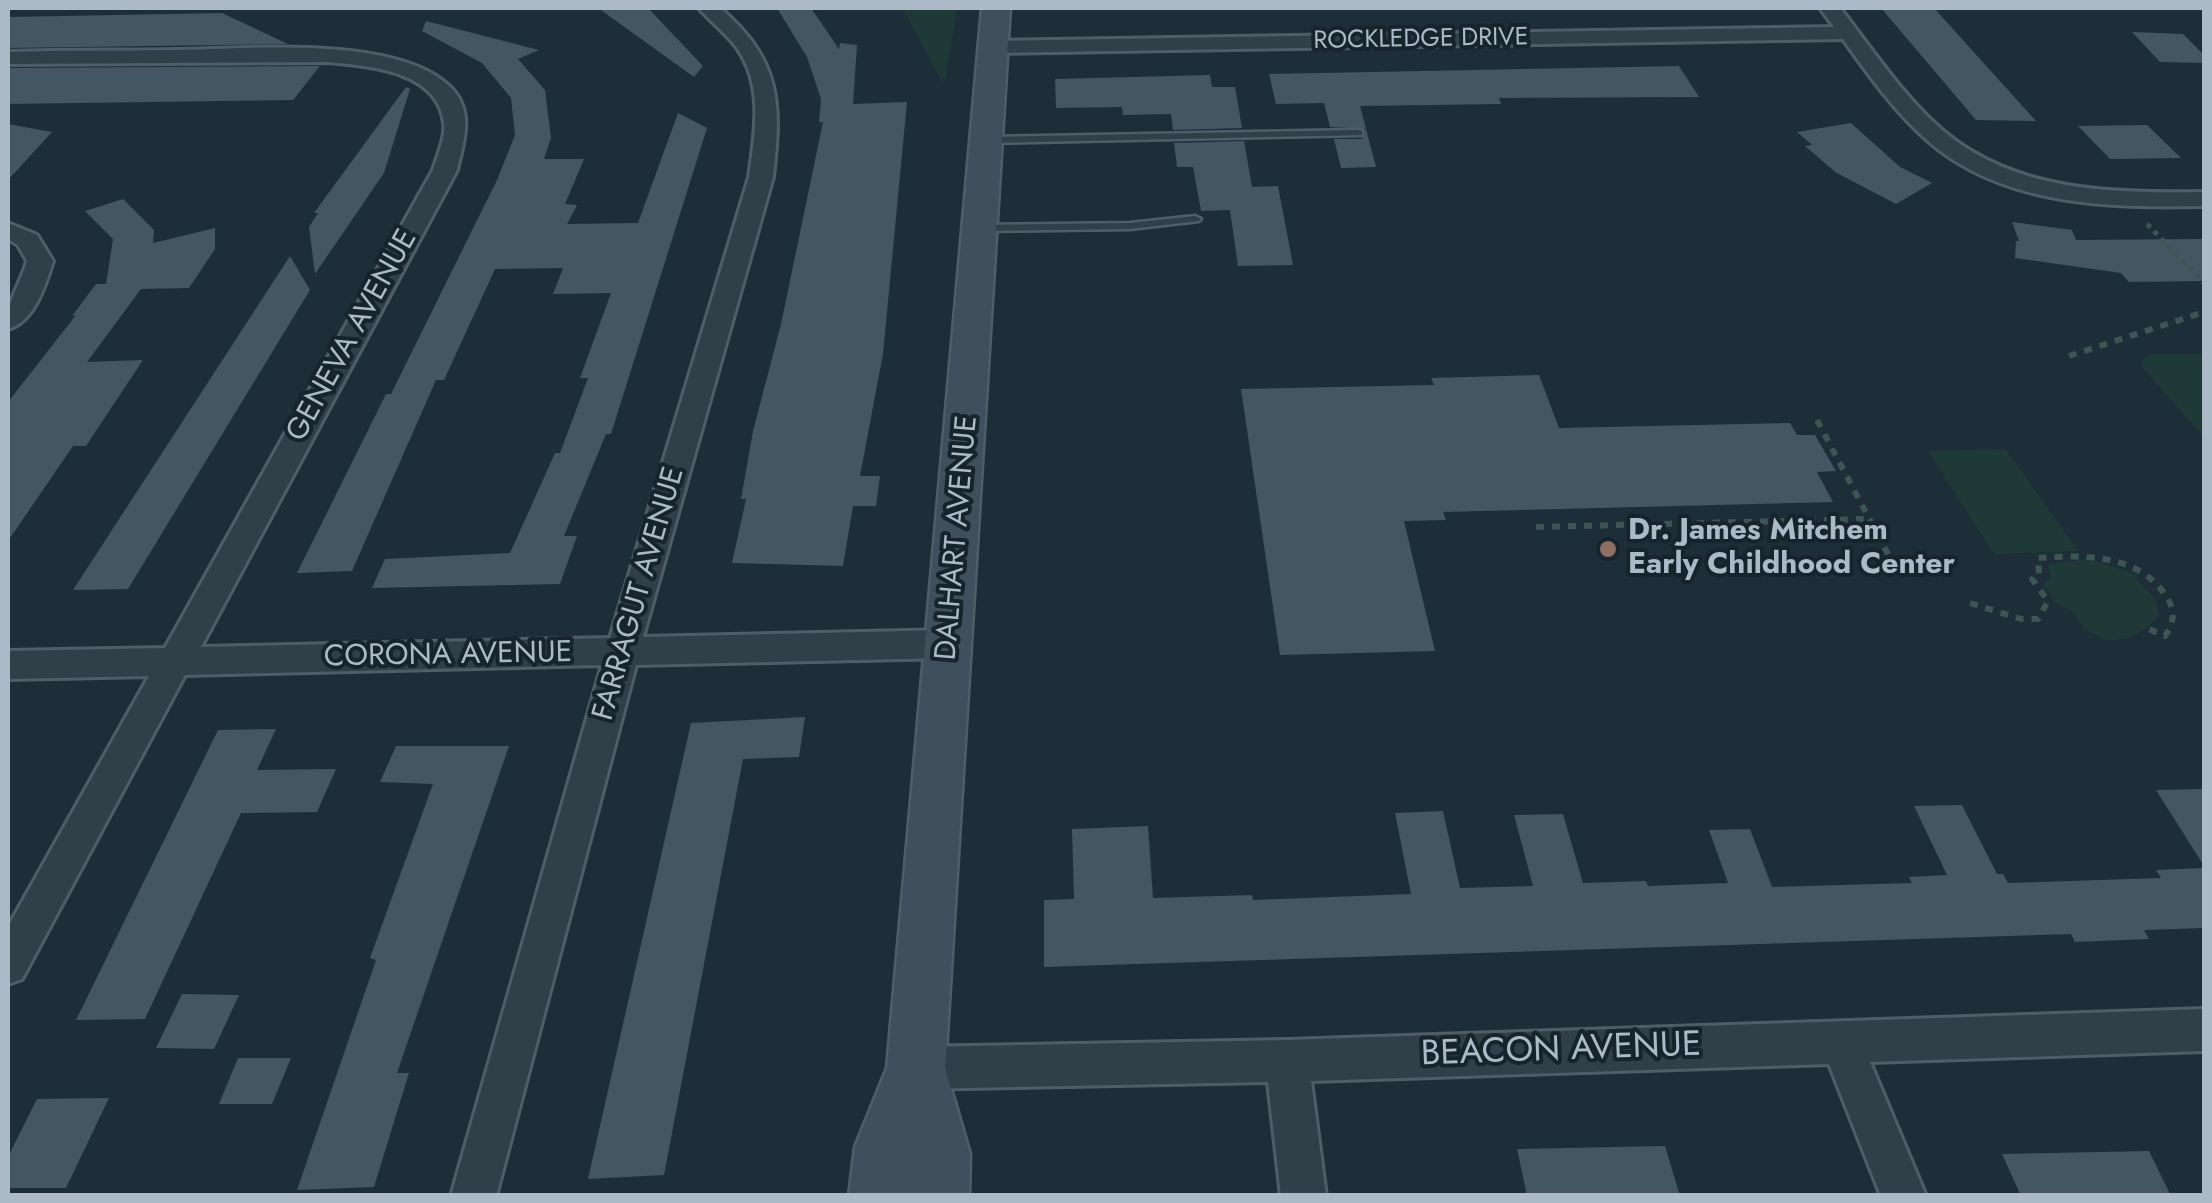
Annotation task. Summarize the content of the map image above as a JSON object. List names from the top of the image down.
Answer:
{
  "streets": {
    "main road": ["DALHART AVENUE"],
    "street": [
      "ROCKLEDGE DRIVE",
      "GENEVA AVENUE",
      "FARRAGUT AVENUE",
      "CORONA AVENUE",
      "BEACON AVENUE"
    ]
  },
  "crossings": [
    ["ROCKLEDGE DRIVE", "DALHART AVENUE"],
    ["GENEVA AVENUE", "CORONA AVENUE"],
    ["DALHART AVENUE", "CORONA AVENUE"],
    ["DALHART AVENUE", "BEACON AVENUE"],
    ["FARRAGUT AVENUE", "CORONA AVENUE"]
  ],
  "places": ["Dr. James Mitchem Early Childhood Center"]
}
